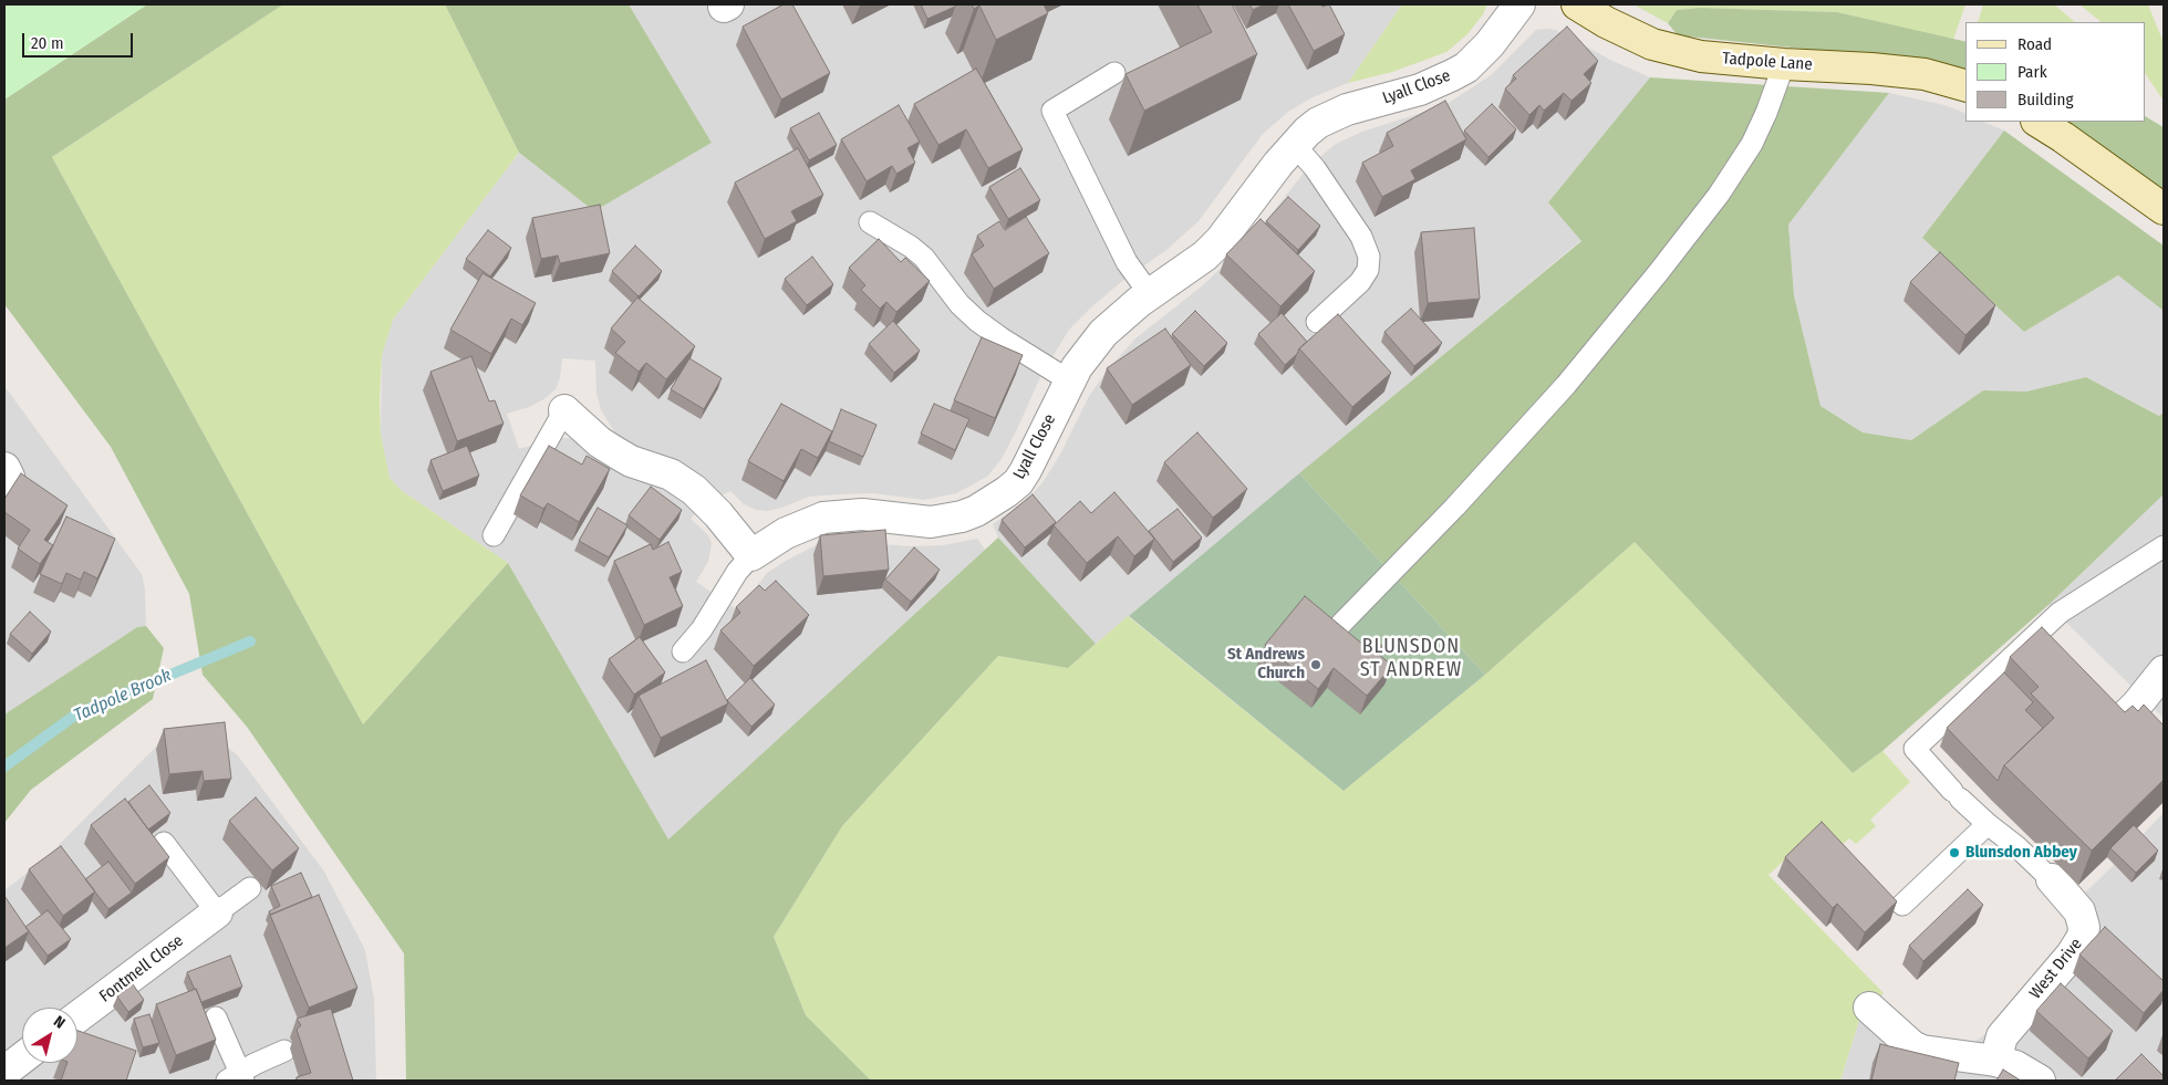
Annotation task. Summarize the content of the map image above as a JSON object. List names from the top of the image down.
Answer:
{
  "streets": {
    "street": [
      "Tadpole Lane",
      "Lyall Close",
      "Fontmell Close",
      "West Drive"
    ]
  },
  "districts": ["BLUNSDON ST ANDREW"],
  "water": ["Tadpole Brook"],
  "places": ["St Andrews Church", "Blunsdon Abbey"],
  "legend": ["Road", "Park", "Building"],
  "scale_bar": "20 m",
  "north": "top right"
}
